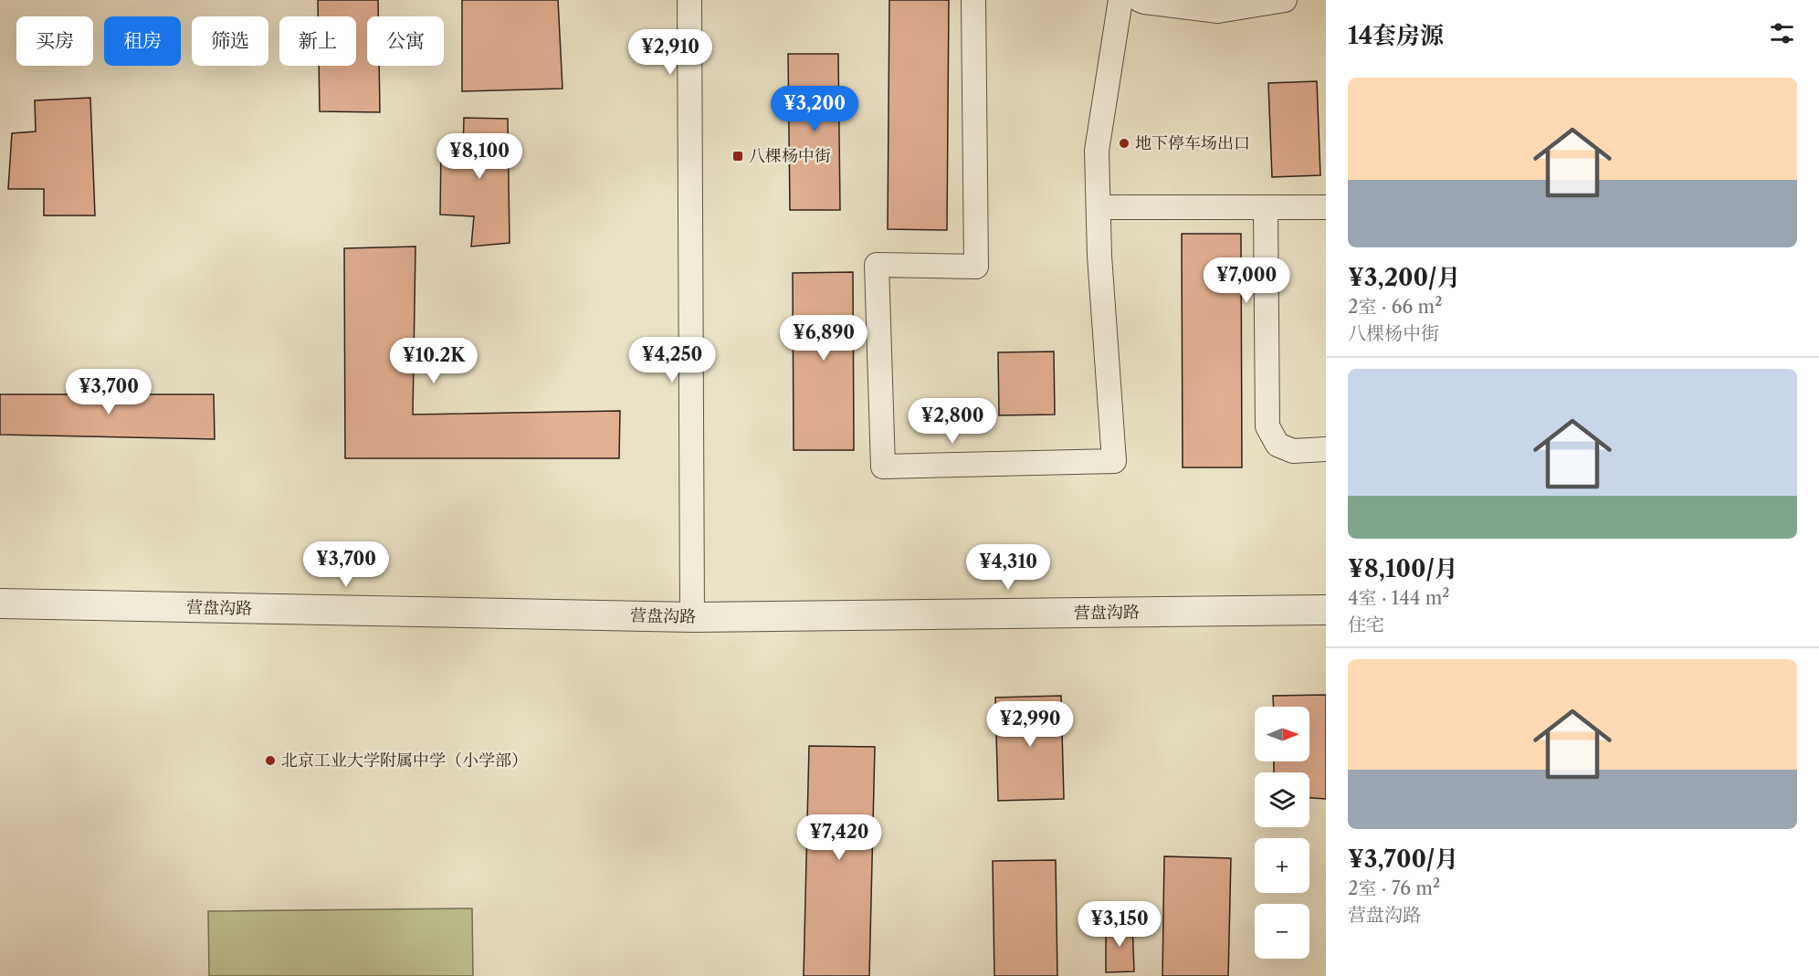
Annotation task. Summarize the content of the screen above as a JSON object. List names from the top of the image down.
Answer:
{
  "streets": {
    "street": ["营盘沟路"]
  },
  "places": {
    "other": ["地下停车场出口", "北京工业大学附属中学（小学部）"],
    "transit": ["八棵杨中街"]
  },
  "north": "right",
  "page": {
    "heading": "14套房源",
    "chip": [
      "买房",
      "租房",
      "筛选",
      "新上",
      "公寓"
    ],
    "price": [
      "¥2,910",
      "¥3,200",
      "¥8,100",
      "¥7,000",
      "¥6,890",
      "¥4,250",
      "¥10.2K",
      "¥3,700",
      "¥2,800",
      "¥3,700",
      "¥4,310",
      "¥2,990",
      "¥7,420",
      "¥3,150"
    ],
    "list": [
      {
        "name": "¥3,200/月",
        "note": "2室 · 66 m² · 八棵杨中街"
      },
      {
        "name": "¥8,100/月",
        "note": "4室 · 144 m² · 住宅"
      },
      {
        "name": "¥3,700/月",
        "note": "2室 · 76 m² · 营盘沟路"
      }
    ],
    "map_buttons": ["+", "−"]
  }
}
